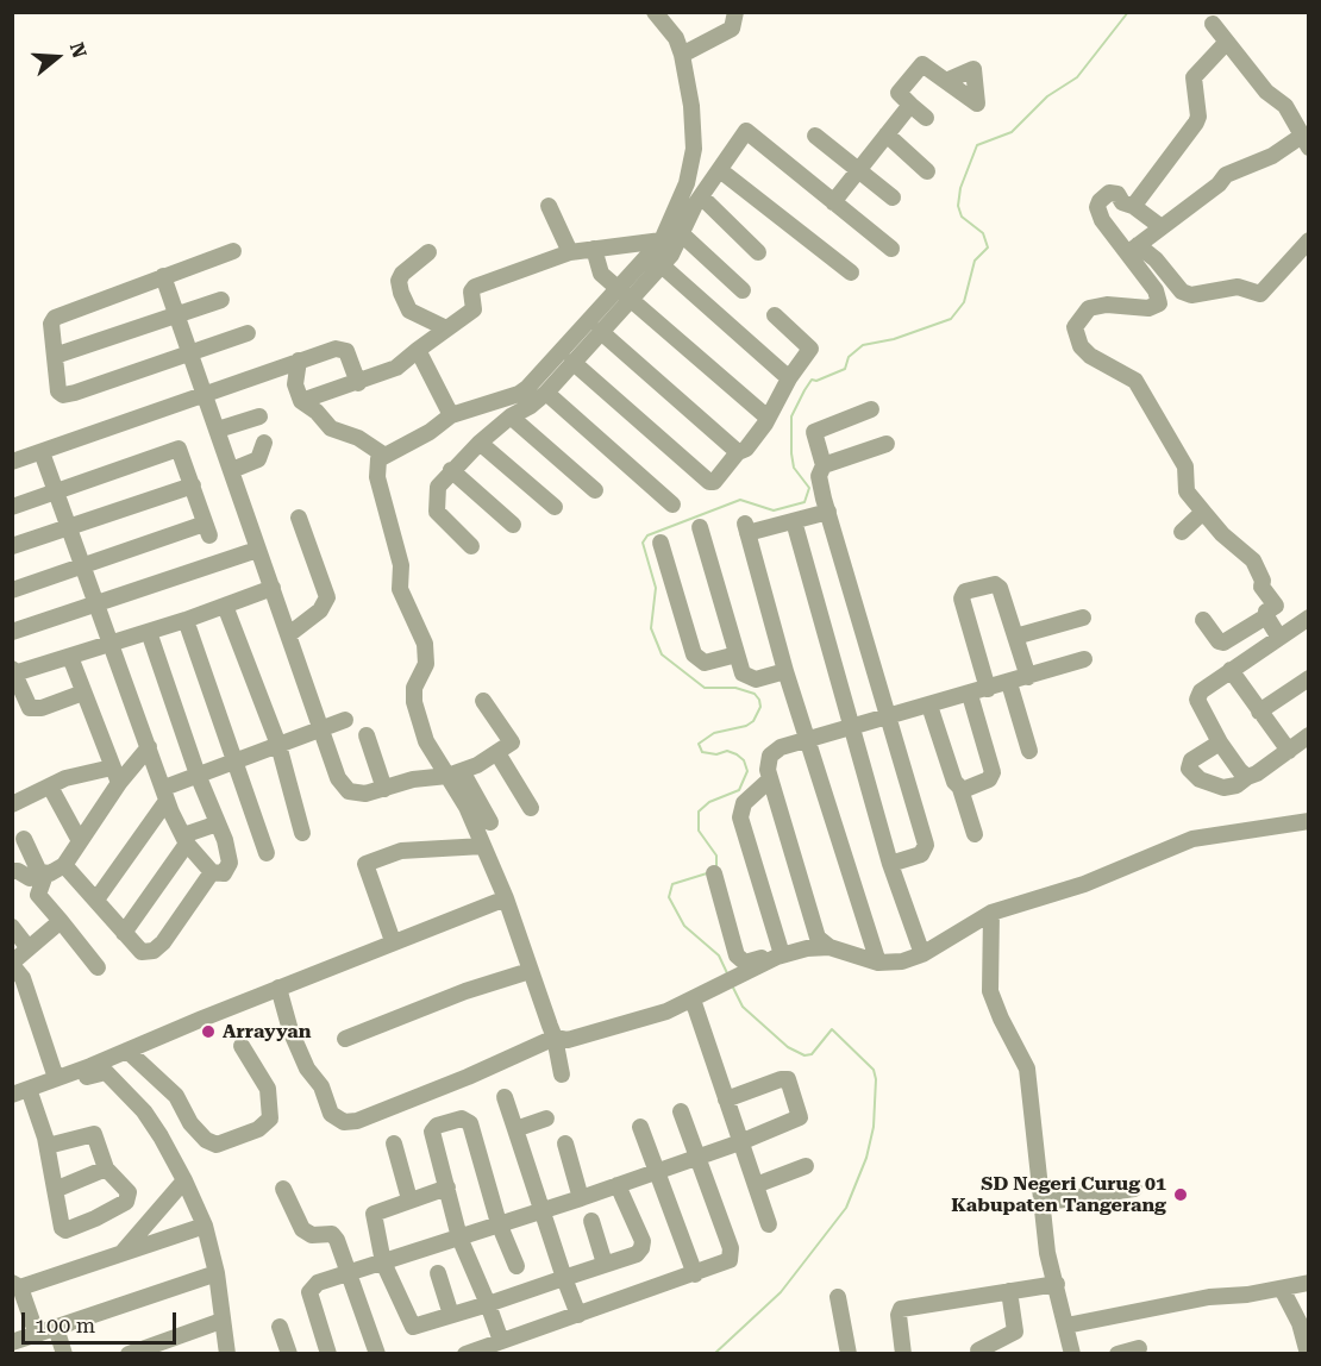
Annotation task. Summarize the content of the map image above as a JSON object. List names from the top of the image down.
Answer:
{
  "places": ["Arrayyan", "SD Negeri Curug 01 Kabupaten Tangerang"],
  "scale_bar": "100 m",
  "north": "right"
}
